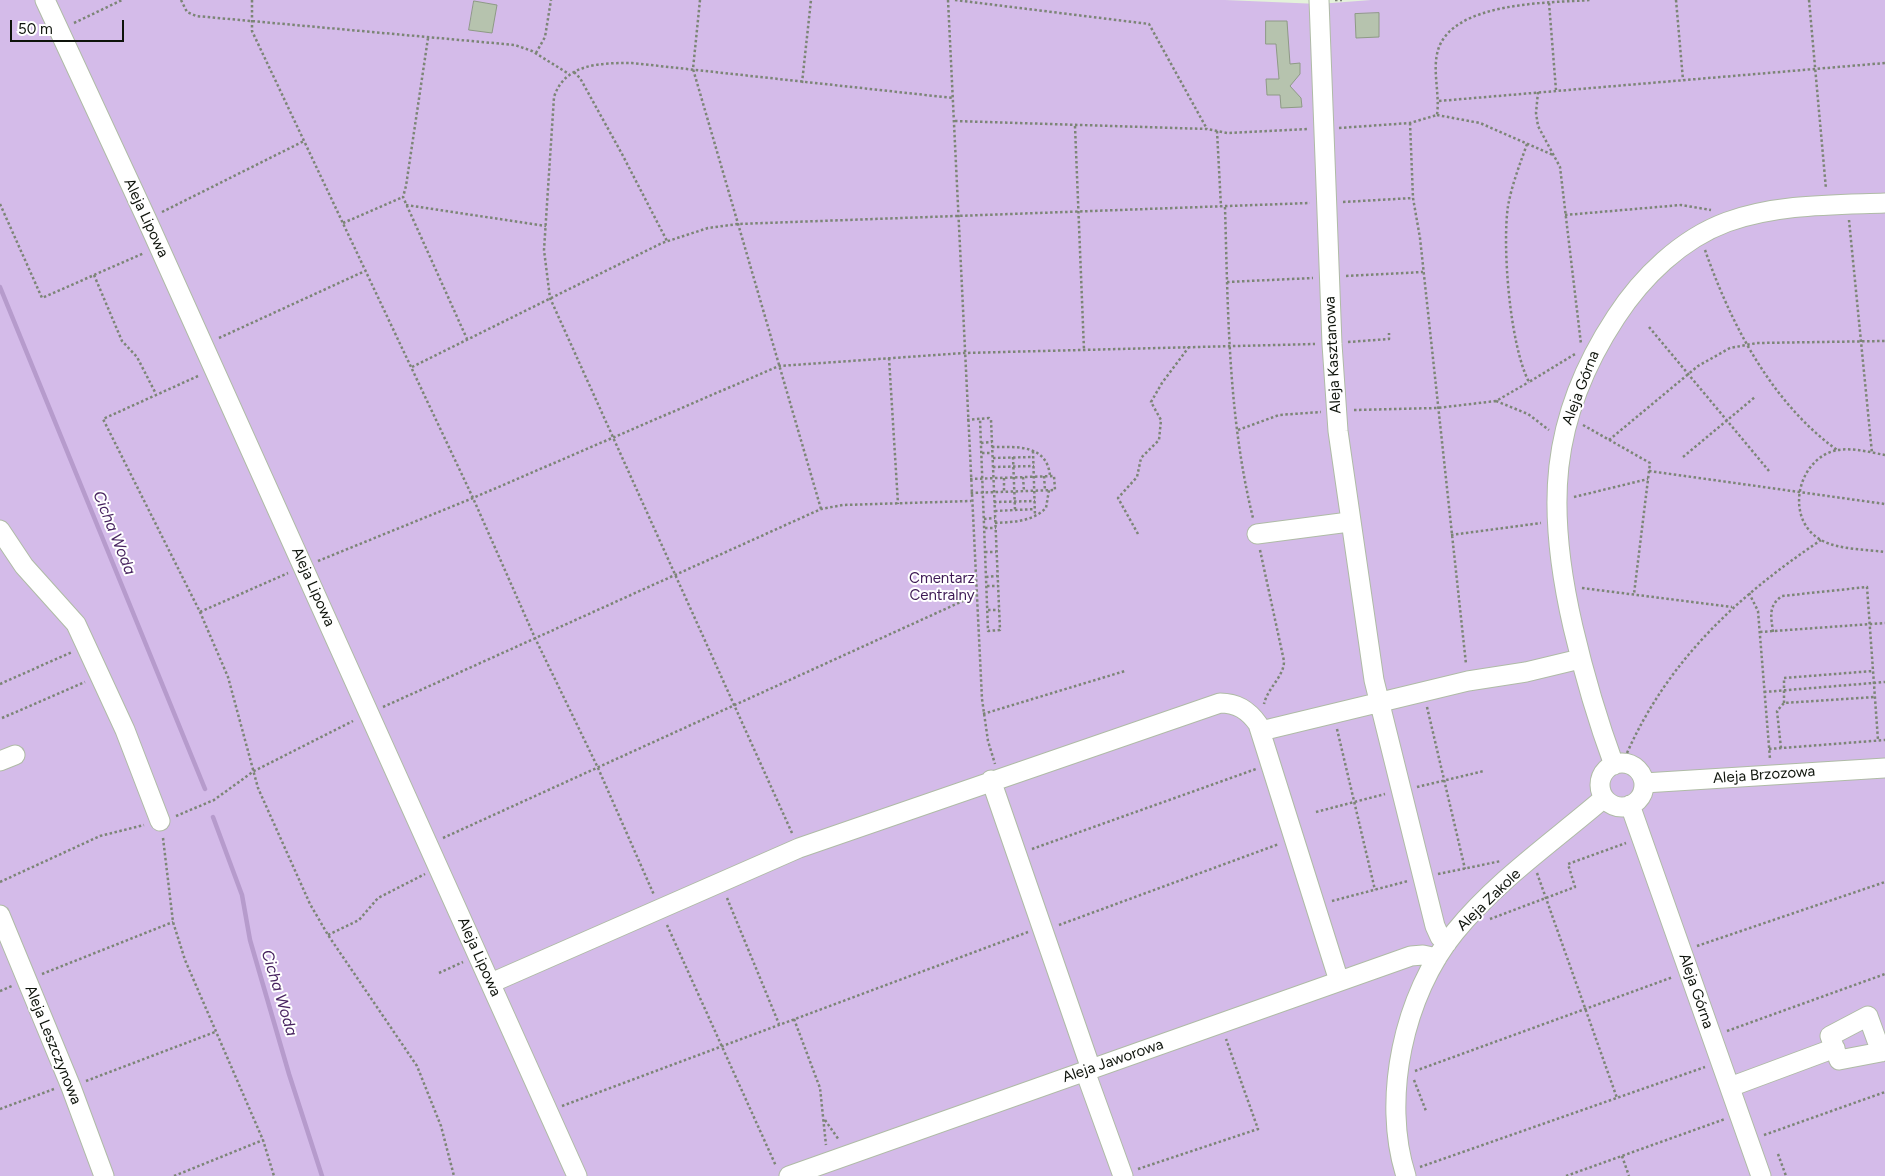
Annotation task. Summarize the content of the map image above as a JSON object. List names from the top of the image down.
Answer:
{
  "streets": {
    "street": [
      "Aleja Lipowa",
      "Aleja Kasztanowa",
      "Aleja Górna",
      "Aleja Brzozowa",
      "Aleja Zakole",
      "Aleja Leszczynowa",
      "Aleja Jaworowa"
    ]
  },
  "crossings": [
    ["Aleja Kasztanowa", "Aleja Zakole"],
    ["Aleja Kasztanowa", "Aleja Jaworowa"],
    ["Aleja Górna", "Aleja Brzozowa"],
    ["Aleja Górna", "Aleja Zakole"],
    ["Aleja Brzozowa", "Aleja Zakole"],
    ["Aleja Zakole", "Aleja Jaworowa"]
  ],
  "water": ["Cicha Woda"],
  "parks": ["Cmentarz Centralny"],
  "scale_bar": "50 m"
}
